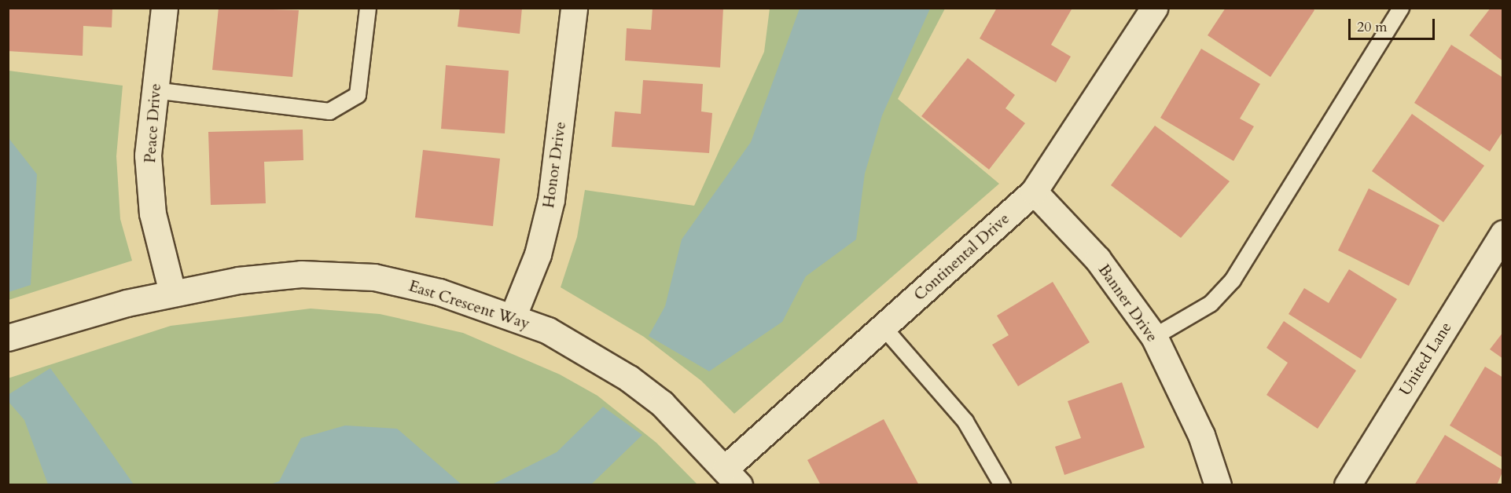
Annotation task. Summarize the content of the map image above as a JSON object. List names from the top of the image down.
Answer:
{
  "streets": {
    "street": [
      "Peace Drive",
      "Honor Drive",
      "Continental Drive",
      "Banner Drive",
      "East Crescent Way",
      "United Lane"
    ]
  },
  "crossings": [
    ["Peace Drive", "East Crescent Way"],
    ["Honor Drive", "East Crescent Way"],
    ["Continental Drive", "Banner Drive"],
    ["Continental Drive", "East Crescent Way"]
  ],
  "scale_bar": "20 m"
}
